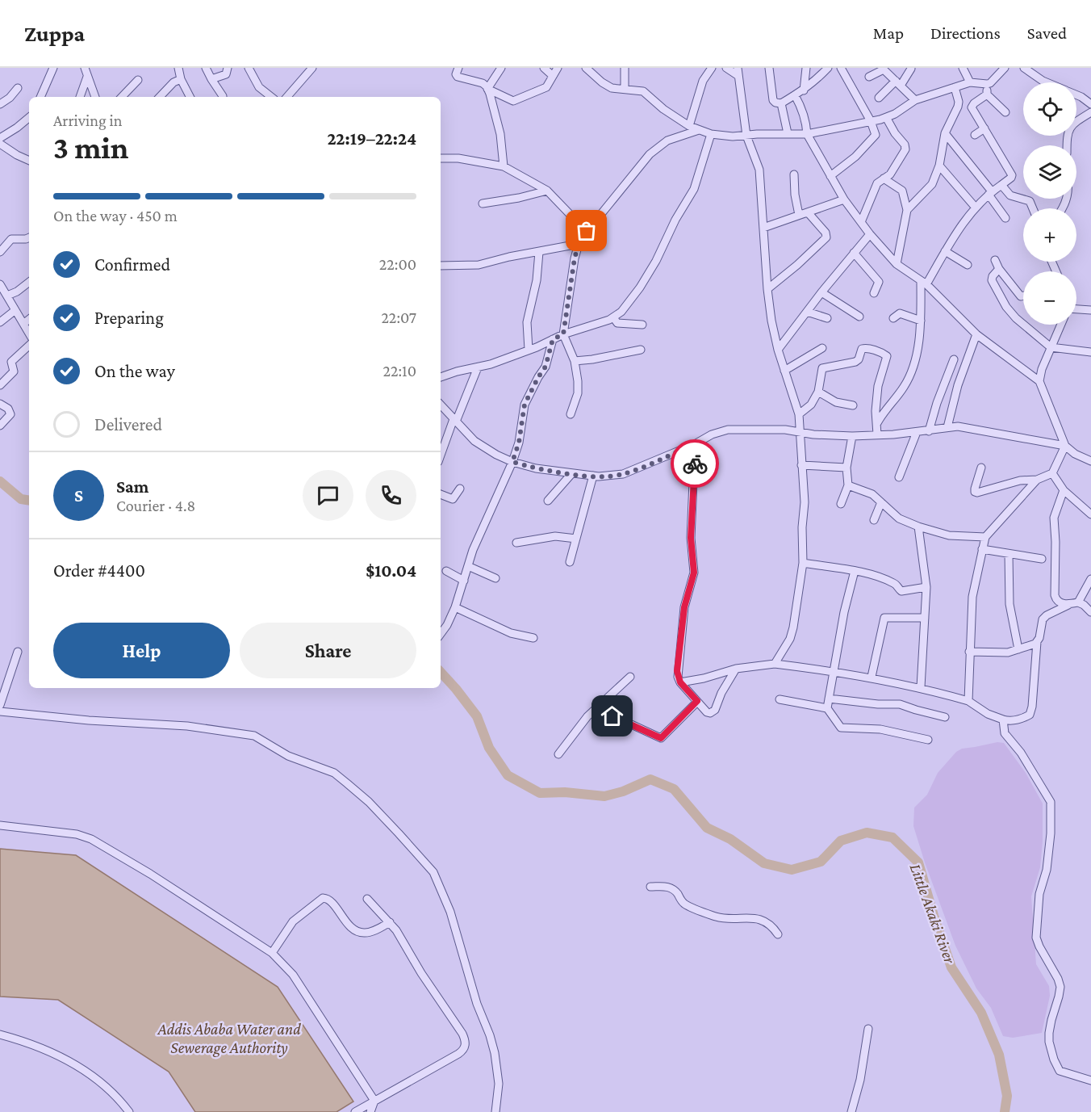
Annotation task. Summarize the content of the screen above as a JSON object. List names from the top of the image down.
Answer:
{
  "water": ["Little Akaki River", "Addis Ababa Water and Sewerage Authority"],
  "page": {
    "header": "Zuppa",
    "nav": ["Map", "Directions", "Saved"],
    "map_buttons": ["+", "−"],
    "heading": ["3 min", "Arriving in", "22:19–22:24"],
    "panel": [
      "Sam",
      "Courier · 4.8",
      "Order #4400",
      "$10.04"
    ],
    "bar": "On the way · 450 m",
    "list": [
      ["Confirmed", "22:00"],
      ["Preparing", "22:07"],
      ["On the way", "22:10"],
      "Delivered"
    ],
    "round": "S",
    "buttons": ["Help", "Share"]
  }
}
